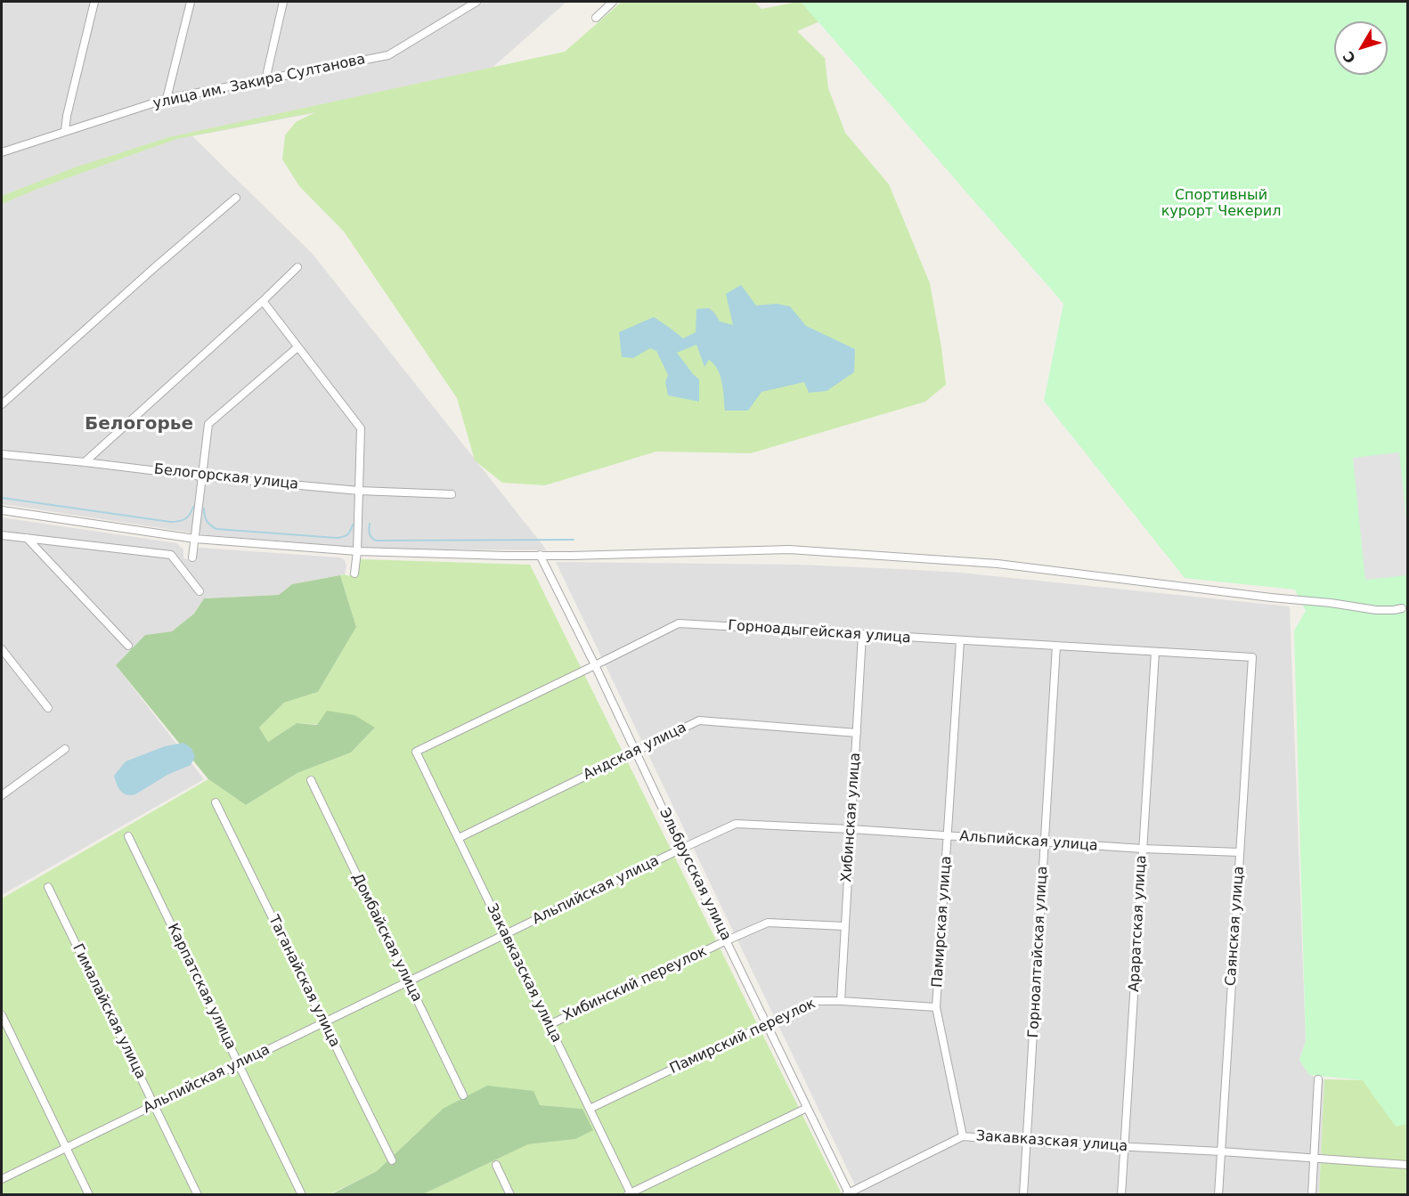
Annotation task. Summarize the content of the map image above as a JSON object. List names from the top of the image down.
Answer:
{
  "streets": {
    "street": [
      "улица им. Закира Султанова",
      "Белогорская улица",
      "Горноадыгейская улица",
      "Андская улица",
      "Хибинская улица",
      "Альпийская улица",
      "Эльбрусская улица",
      "Памирская улица",
      "Араратская улица",
      "Саянская улица",
      "Домбайская улица",
      "Горноалтайская улица",
      "Закавказская улица",
      "Таганайская улица",
      "Хибинский переулок",
      "Карпатская улица",
      "Гималайская улица",
      "Памирский переулок"
    ]
  },
  "crossings": [
    ["Горноадыгейская улица", "Хибинская улица"],
    ["Горноадыгейская улица", "Эльбрусская улица"],
    ["Горноадыгейская улица", "Памирская улица"],
    ["Горноадыгейская улица", "Араратская улица"],
    ["Горноадыгейская улица", "Саянская улица"],
    ["Горноадыгейская улица", "Горноалтайская улица"],
    ["Горноадыгейская улица", "Закавказская улица"],
    ["Андская улица", "Хибинская улица"],
    ["Андская улица", "Эльбрусская улица"],
    ["Андская улица", "Закавказская улица"],
    ["Хибинская улица", "Альпийская улица"],
    ["Хибинская улица", "Хибинский переулок"],
    ["Хибинская улица", "Памирский переулок"],
    ["Альпийская улица", "Эльбрусская улица"],
    ["Альпийская улица", "Памирская улица"],
    ["Альпийская улица", "Араратская улица"],
    ["Альпийская улица", "Саянская улица"],
    ["Альпийская улица", "Домбайская улица"],
    ["Альпийская улица", "Горноалтайская улица"],
    ["Альпийская улица", "Закавказская улица"],
    ["Альпийская улица", "Таганайская улица"],
    ["Альпийская улица", "Карпатская улица"],
    ["Альпийская улица", "Гималайская улица"],
    ["Эльбрусская улица", "Закавказская улица"],
    ["Эльбрусская улица", "Хибинский переулок"],
    ["Эльбрусская улица", "Памирский переулок"],
    ["Памирская улица", "Закавказская улица"],
    ["Памирская улица", "Памирский переулок"],
    ["Араратская улица", "Закавказская улица"],
    ["Саянская улица", "Закавказская улица"],
    ["Горноалтайская улица", "Закавказская улица"],
    ["Закавказская улица", "Хибинский переулок"],
    ["Закавказская улица", "Памирский переулок"]
  ],
  "districts": ["Белогорье"],
  "parks": ["Спортивный курорт Чекерил"],
  "north": "bottom left"
}
